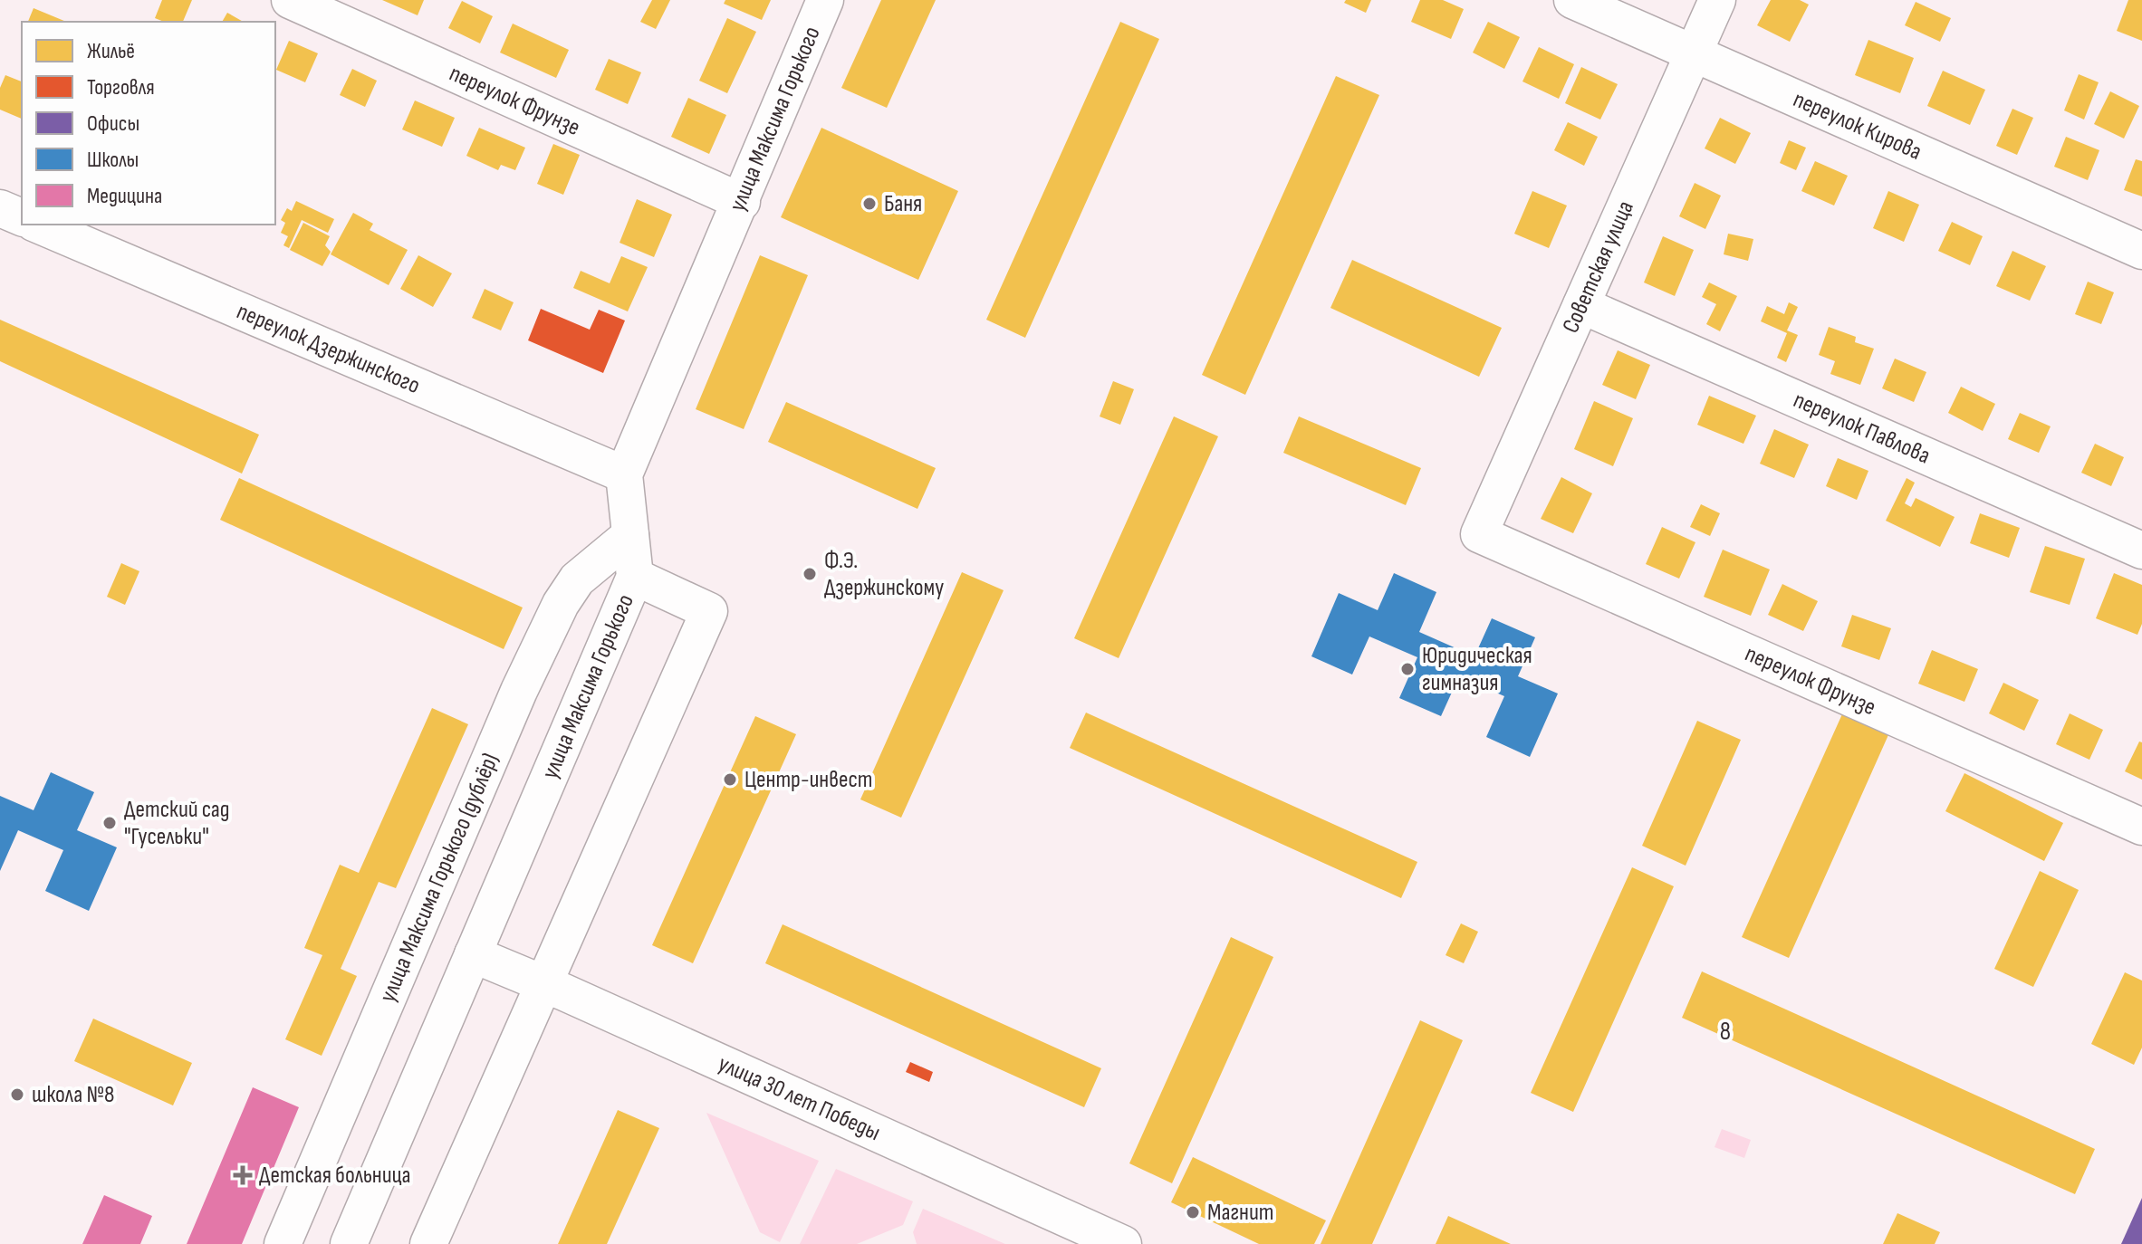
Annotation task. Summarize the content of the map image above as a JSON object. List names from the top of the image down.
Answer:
{
  "streets": {
    "street": [
      "переулок Фрунзе",
      "улица Максима Горького",
      "переулок Кирова",
      "Советская улица",
      "переулок Дзержинского",
      "переулок Павлова",
      "улица Максима Горького (дублёр)",
      "улица 30 лет Победы"
    ]
  },
  "crossings": [
    ["переулок Фрунзе", "улица Максима Горького"],
    ["переулок Фрунзе", "Советская улица"],
    ["улица Максима Горького", "переулок Дзержинского"],
    ["улица Максима Горького", "улица Максима Горького (дублёр)"],
    ["улица Максима Горького", "улица 30 лет Победы"],
    ["переулок Кирова", "Советская улица"],
    ["Советская улица", "переулок Павлова"]
  ],
  "districts": ["8"],
  "places": {
    "other": [
      "Баня",
      "Ф.Э. Дзержинскому",
      "Юридическая гимназия",
      "Центр-инвест",
      "Детский сад \"Гусельки\"",
      "школа №8",
      "Магнит"
    ],
    "health": ["Детская больница"]
  },
  "legend": [
    "Жильё",
    "Торговля",
    "Офисы",
    "Школы",
    "Медицина"
  ]
}
